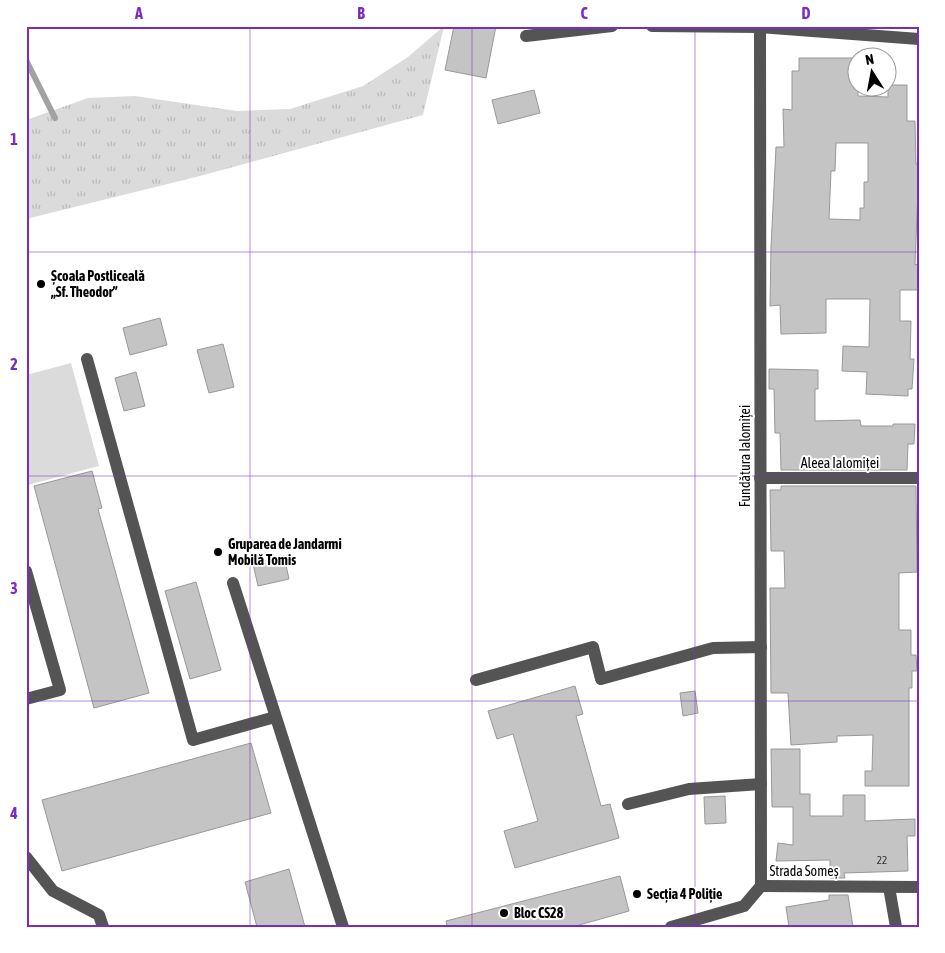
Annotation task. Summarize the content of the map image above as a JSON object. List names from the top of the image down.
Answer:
{
  "streets": {
    "street": ["Fundătura Ialomiței", "Aleea Ialomiței", "Strada Someș"]
  },
  "crossings": [
    ["Fundătura Ialomiței", "Aleea Ialomiței"],
    ["Fundătura Ialomiței", "Strada Someș"]
  ],
  "places": [
    "Școala Postliceală „Sf. Theodor”",
    "Gruparea de Jandarmi Mobilă Tomis",
    "Secția 4 Poliție",
    "Bloc CS28"
  ],
  "house_numbers": ["22"],
  "north": "top",
  "grid": {
    "columns": [
      "A",
      "B",
      "C",
      "D"
    ],
    "rows": [
      "1",
      "2",
      "3",
      "4"
    ]
  }
}
